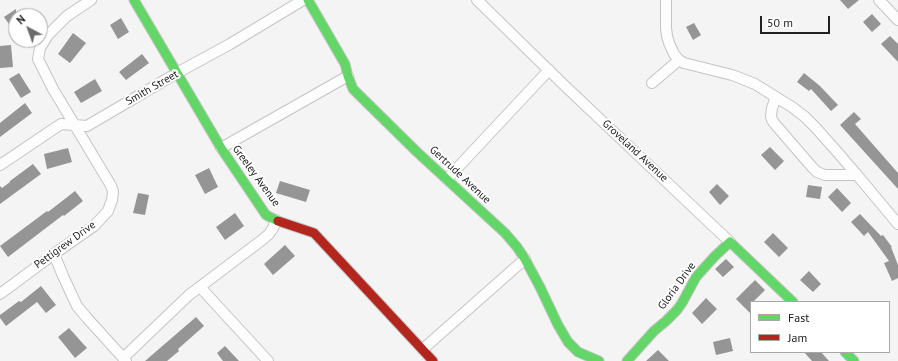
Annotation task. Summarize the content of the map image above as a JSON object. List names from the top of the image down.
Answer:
{
  "streets": {
    "street": [
      "Smith Street",
      "Groveland Avenue",
      "Gertrude Avenue",
      "Greeley Avenue",
      "Pettigrew Drive",
      "Gloria Drive"
    ]
  },
  "crossings": [
    ["Smith Street", "Greeley Avenue"],
    ["Smith Street", "Pettigrew Drive"],
    ["Groveland Avenue", "Gloria Drive"]
  ],
  "legend": ["Fast", "Jam"],
  "scale_bar": "50 m",
  "north": "top left"
}
